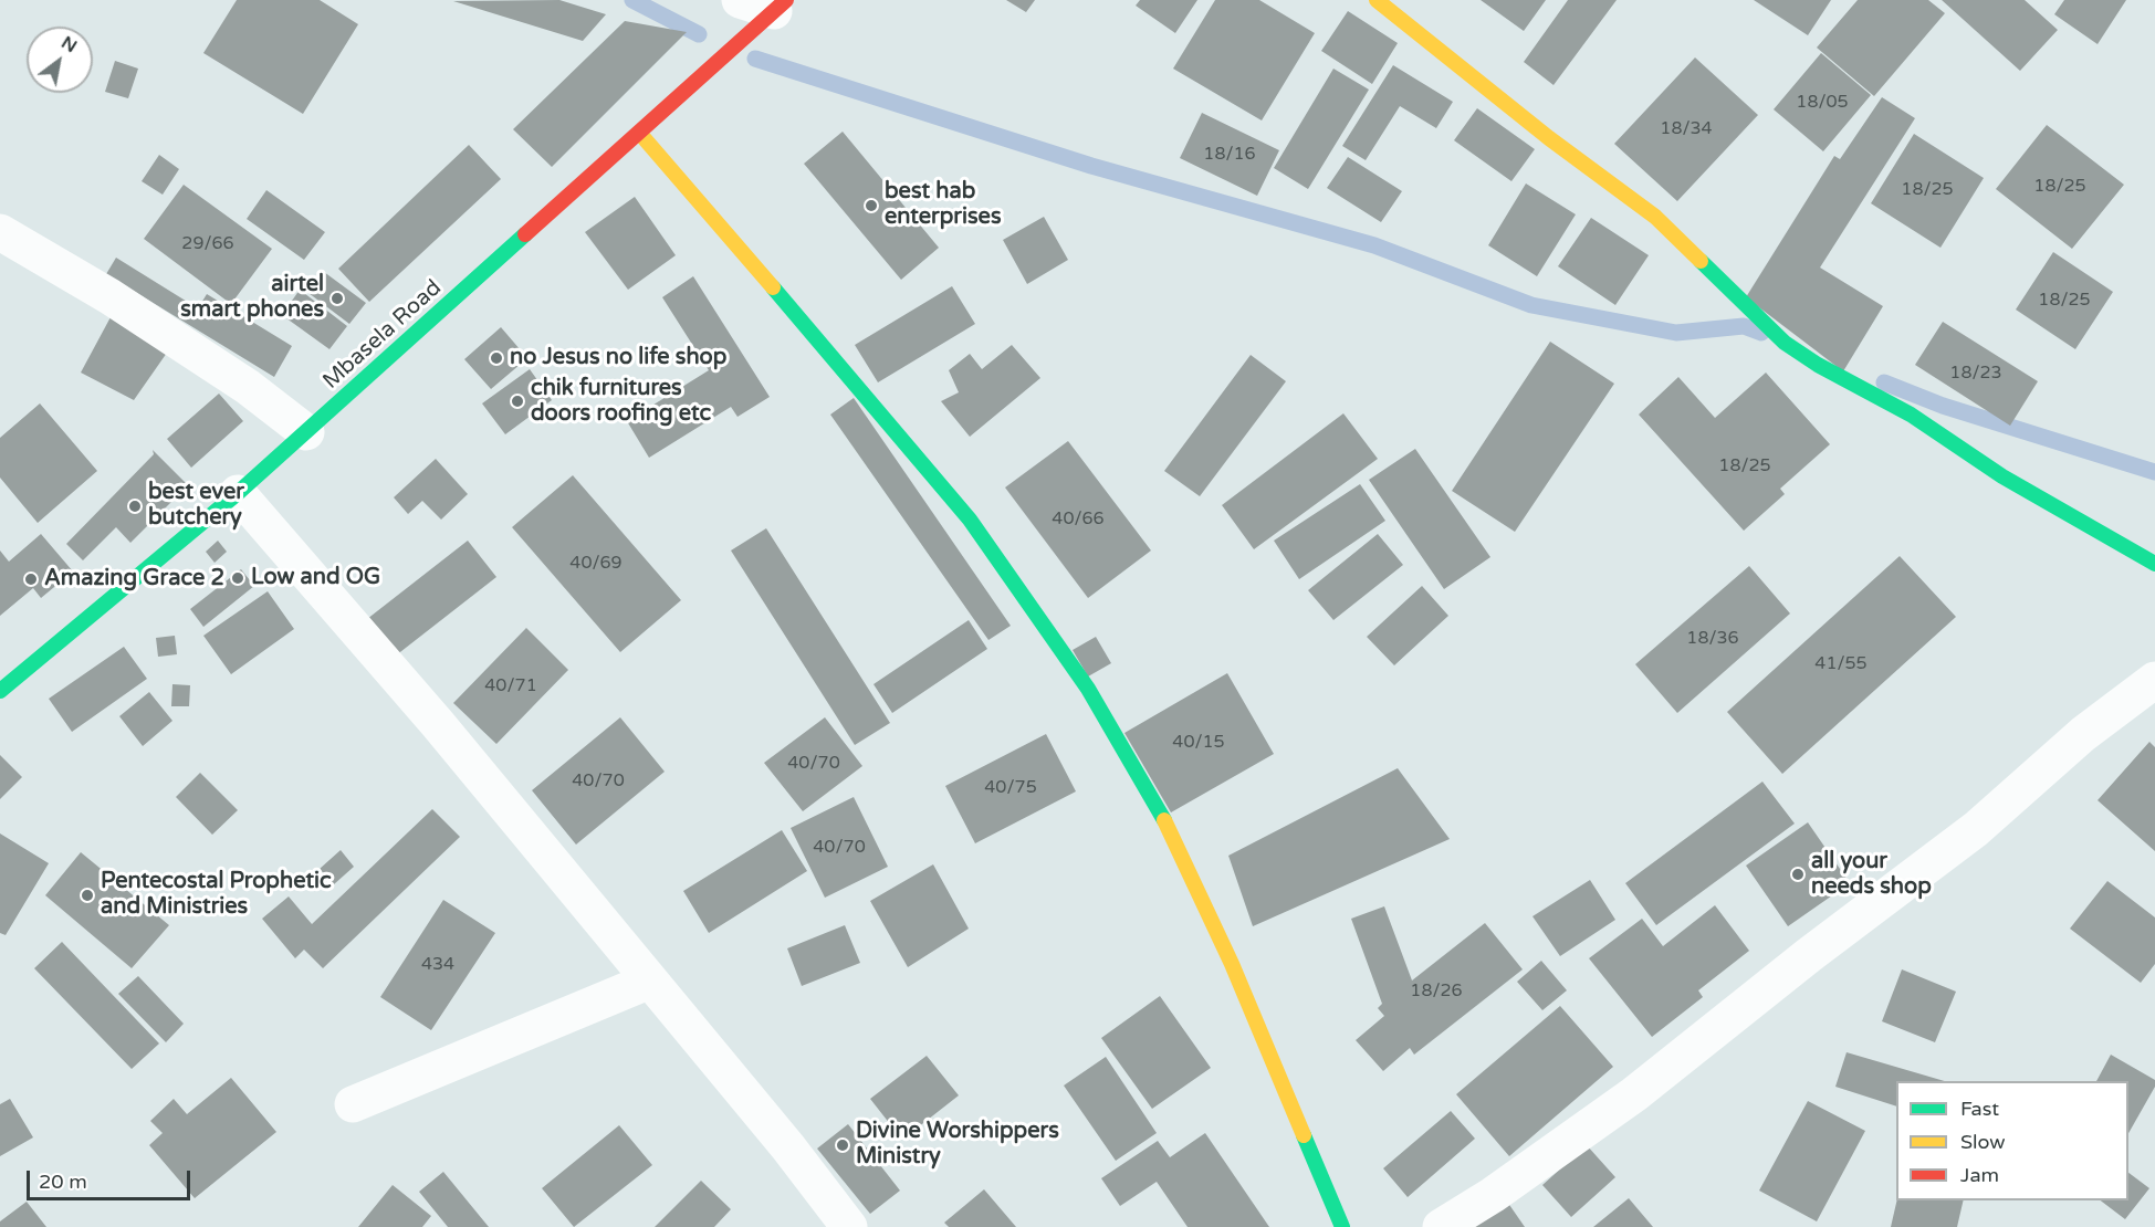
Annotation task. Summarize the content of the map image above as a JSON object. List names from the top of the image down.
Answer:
{
  "streets": {
    "street": ["Mbasela Road"]
  },
  "places": [
    "best hab enterprises",
    "airtel smart phones",
    "no Jesus no life shop",
    "chik furnitures doors roofing etc",
    "best ever butchery",
    "Low and OG",
    "Amazing Grace 2",
    "all your needs shop",
    "Pentecostal Prophetic and Ministries",
    "Divine Worshippers Ministry"
  ],
  "house_numbers": [
    "18/05",
    "18/34",
    "18/16",
    "18/25",
    "18/25",
    "29/66",
    "18/25",
    "18/23",
    "18/25",
    "40/66",
    "40/69",
    "18/36",
    "41/55",
    "40/71",
    "40/15",
    "40/70",
    "40/70",
    "40/75",
    "40/70",
    "434",
    "18/26"
  ],
  "legend": ["Fast", "Slow", "Jam"],
  "scale_bar": "20 m",
  "north": "top right"
}
